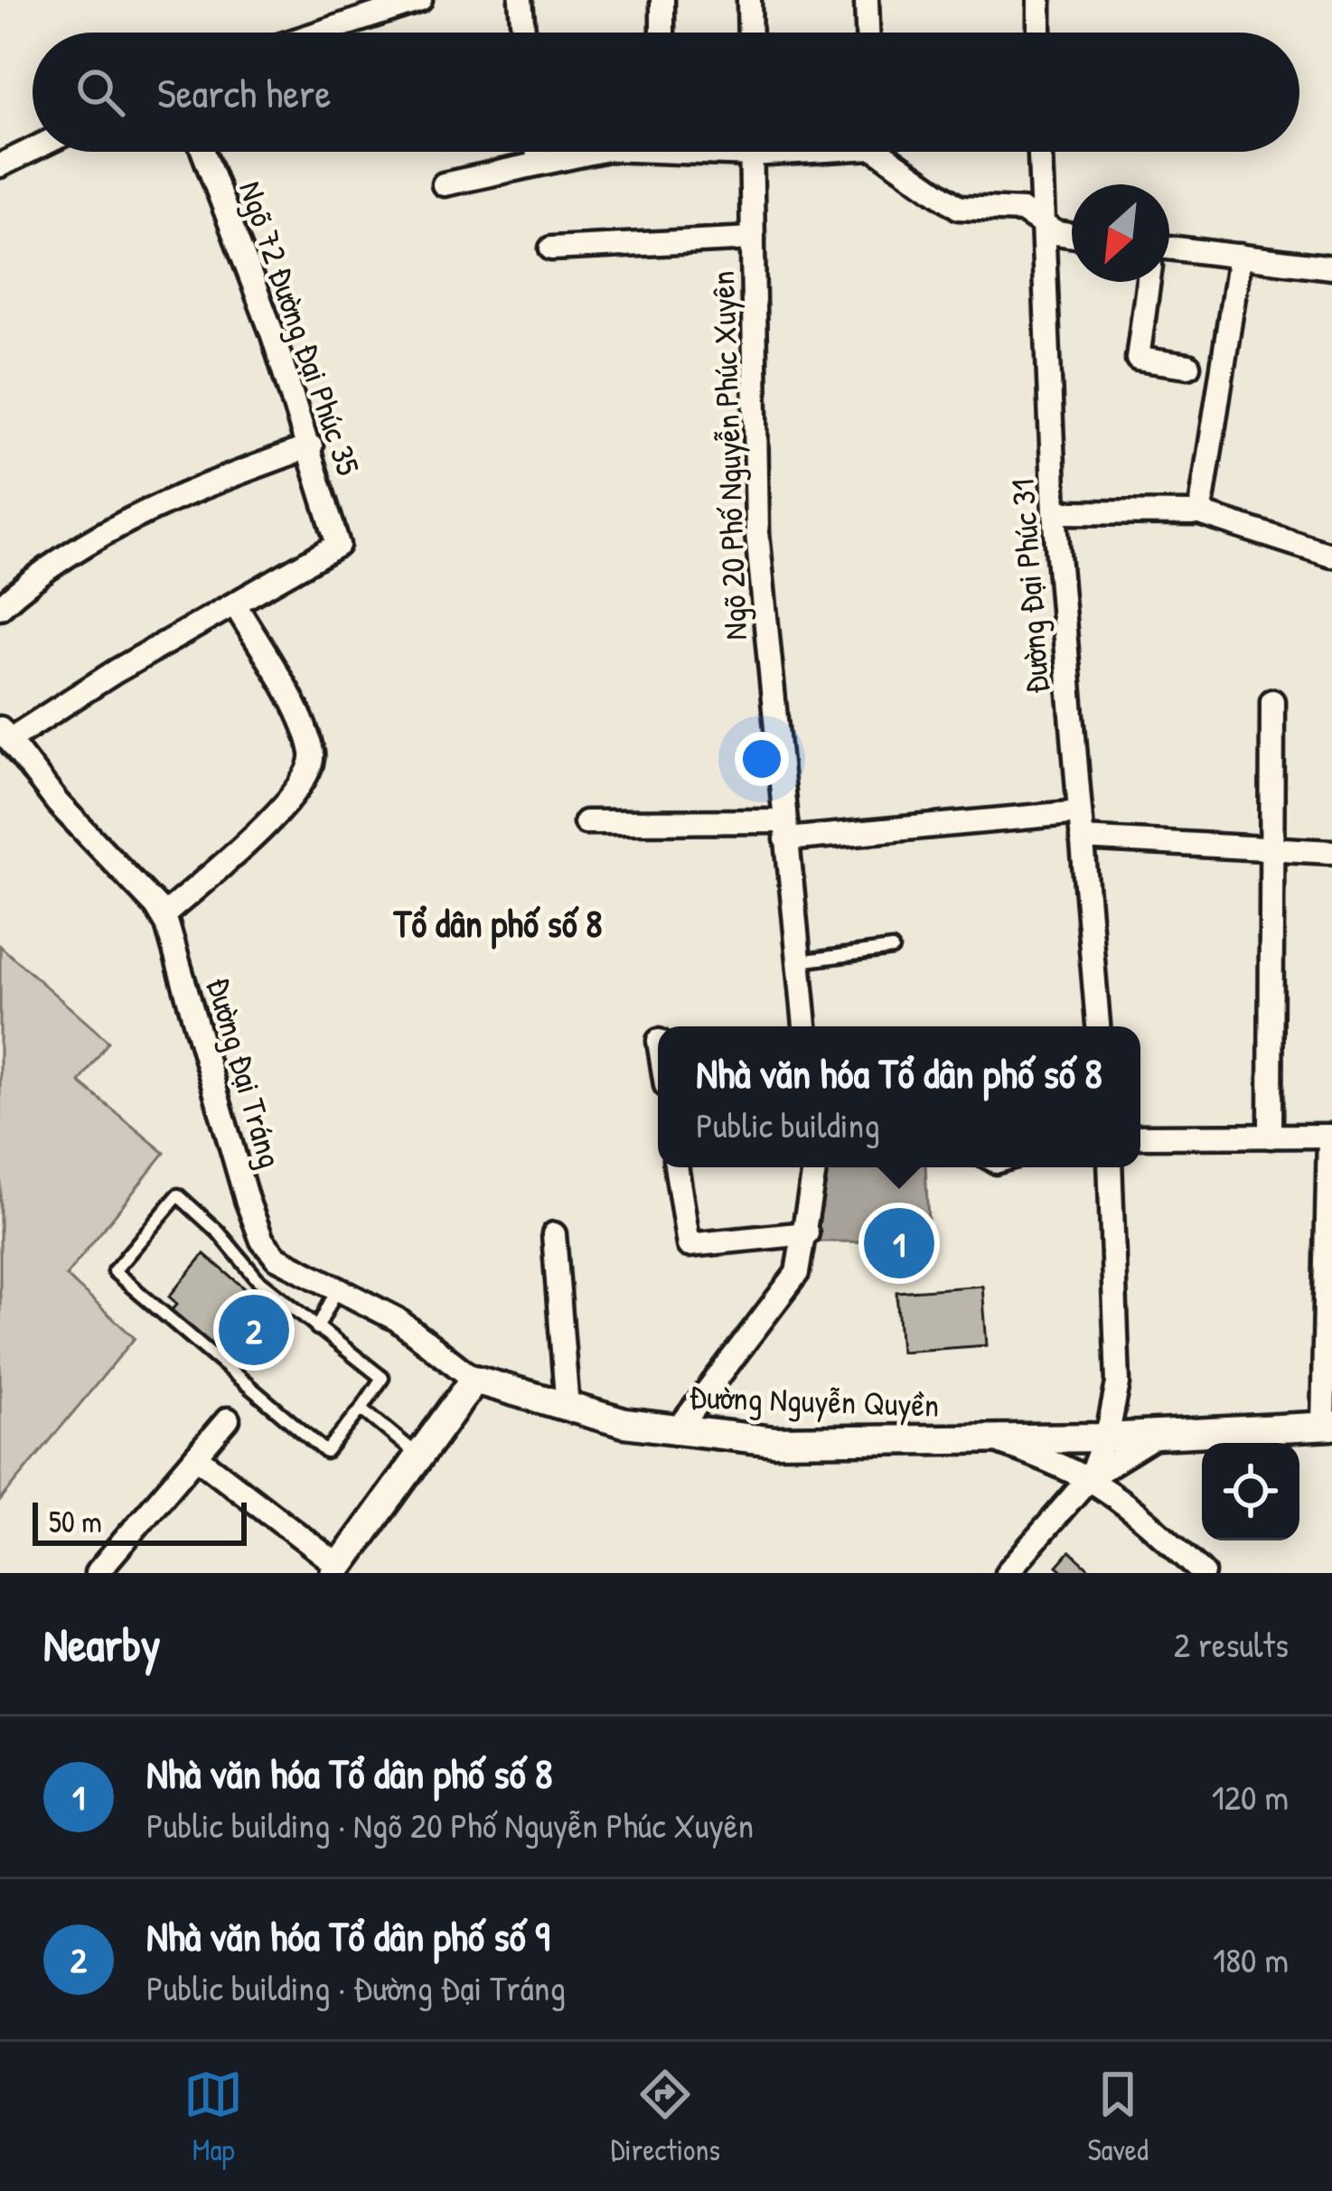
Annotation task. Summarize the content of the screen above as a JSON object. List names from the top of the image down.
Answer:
{
  "streets": {
    "street": [
      "Ngõ 72 Đường Đại Phúc 35",
      "Ngõ 20 Phố Nguyễn Phúc Xuyên",
      "Đường Đại Phúc 31",
      "Đường Đại Tráng",
      "Đường Nguyễn Quyền"
    ]
  },
  "crossings": [
    ["Đường Đại Tráng", "Đường Nguyễn Quyền"]
  ],
  "districts": ["Tổ dân phố số 8"],
  "scale_bar": "50 m",
  "north": "bottom left",
  "page": {
    "search": "Search here",
    "popup": ["Nhà văn hóa Tổ dân phố số 8", "Public building"],
    "pins": ["1", "2"],
    "scale": "50 m",
    "heading": ["Nearby", "2 results"],
    "list": [
      {
        "mark": "1",
        "name": "Nhà văn hóa Tổ dân phố số 8",
        "note": "Public building · Ngõ 20 Phố Nguyễn Phúc Xuyên",
        "value": "120 m"
      },
      {
        "mark": "2",
        "name": "Nhà văn hóa Tổ dân phố số 9",
        "note": "Public building · Đường Đại Tráng",
        "value": "180 m"
      }
    ],
    "nav": ["Map", "Directions", "Saved"]
  }
}
